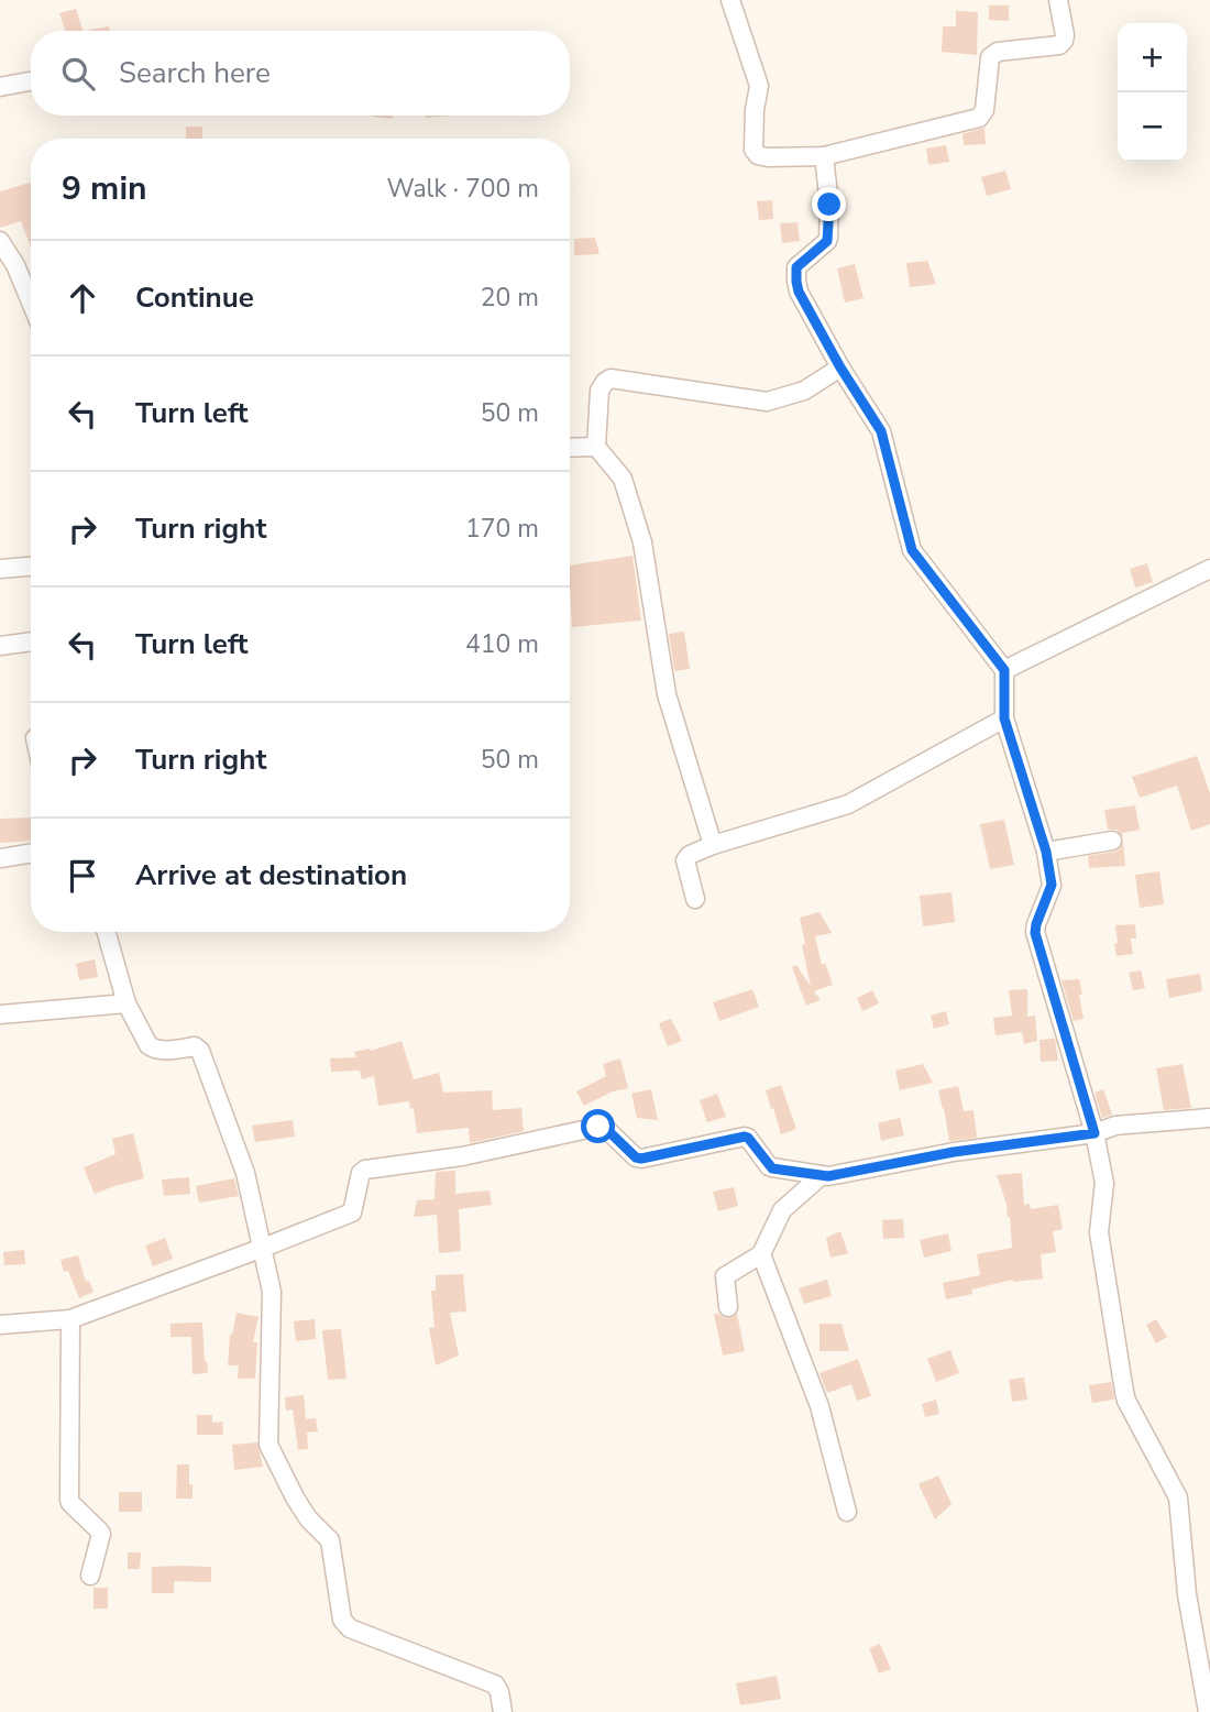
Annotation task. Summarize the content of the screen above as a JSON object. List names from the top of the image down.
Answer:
{
  "page": {
    "map_buttons": ["+", "−"],
    "search": "Search here",
    "heading": ["9 min", "Walk · 700 m"],
    "list": [
      ["Continue", "20 m"],
      ["Turn left", "50 m"],
      ["Turn right", "170 m"],
      ["Turn left", "410 m"],
      ["Turn right", "50 m"],
      "Arrive at destination"
    ]
  }
}
